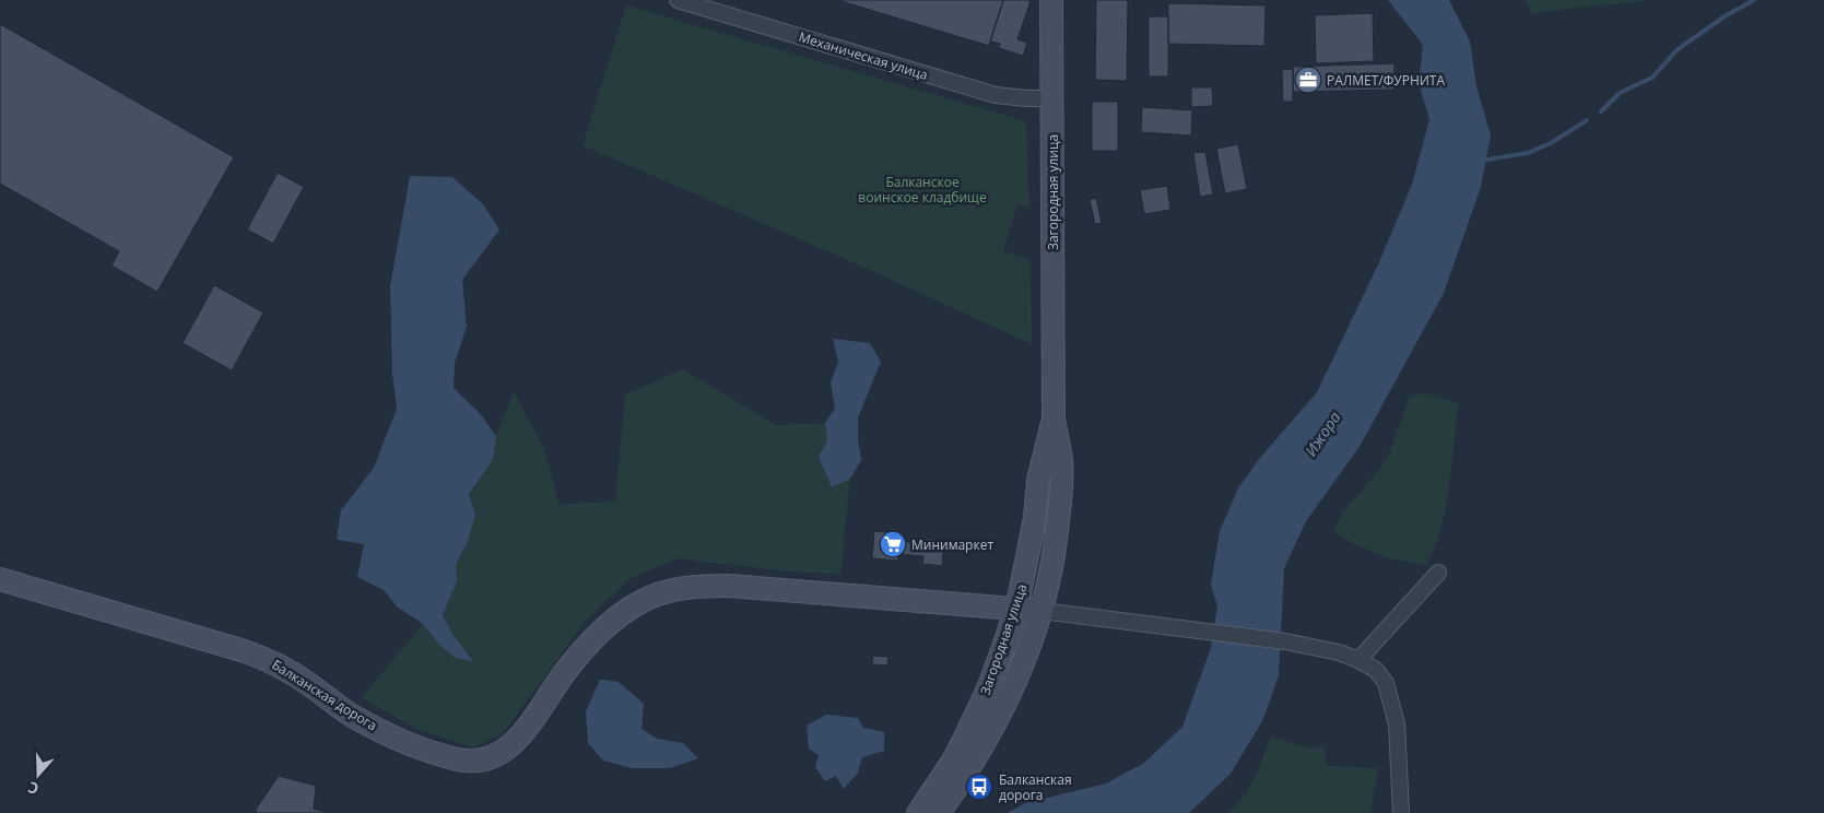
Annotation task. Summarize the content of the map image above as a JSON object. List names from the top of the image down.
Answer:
{
  "streets": {
    "main road": ["Загородная улица", "Балканская дорога"],
    "street": ["Механическая улица"]
  },
  "crossings": [
    ["Механическая улица", "Загородная улица"],
    ["Загородная улица", "Балканская дорога"]
  ],
  "water": ["Ижора"],
  "parks": ["Балканское воинское кладбище"],
  "places": {
    "office": ["РАЛМЕТ/ФУРНИТА"],
    "supermarket": ["Минимаркет"],
    "bus stop": ["Балканская дорога"]
  },
  "north": "bottom"
}
